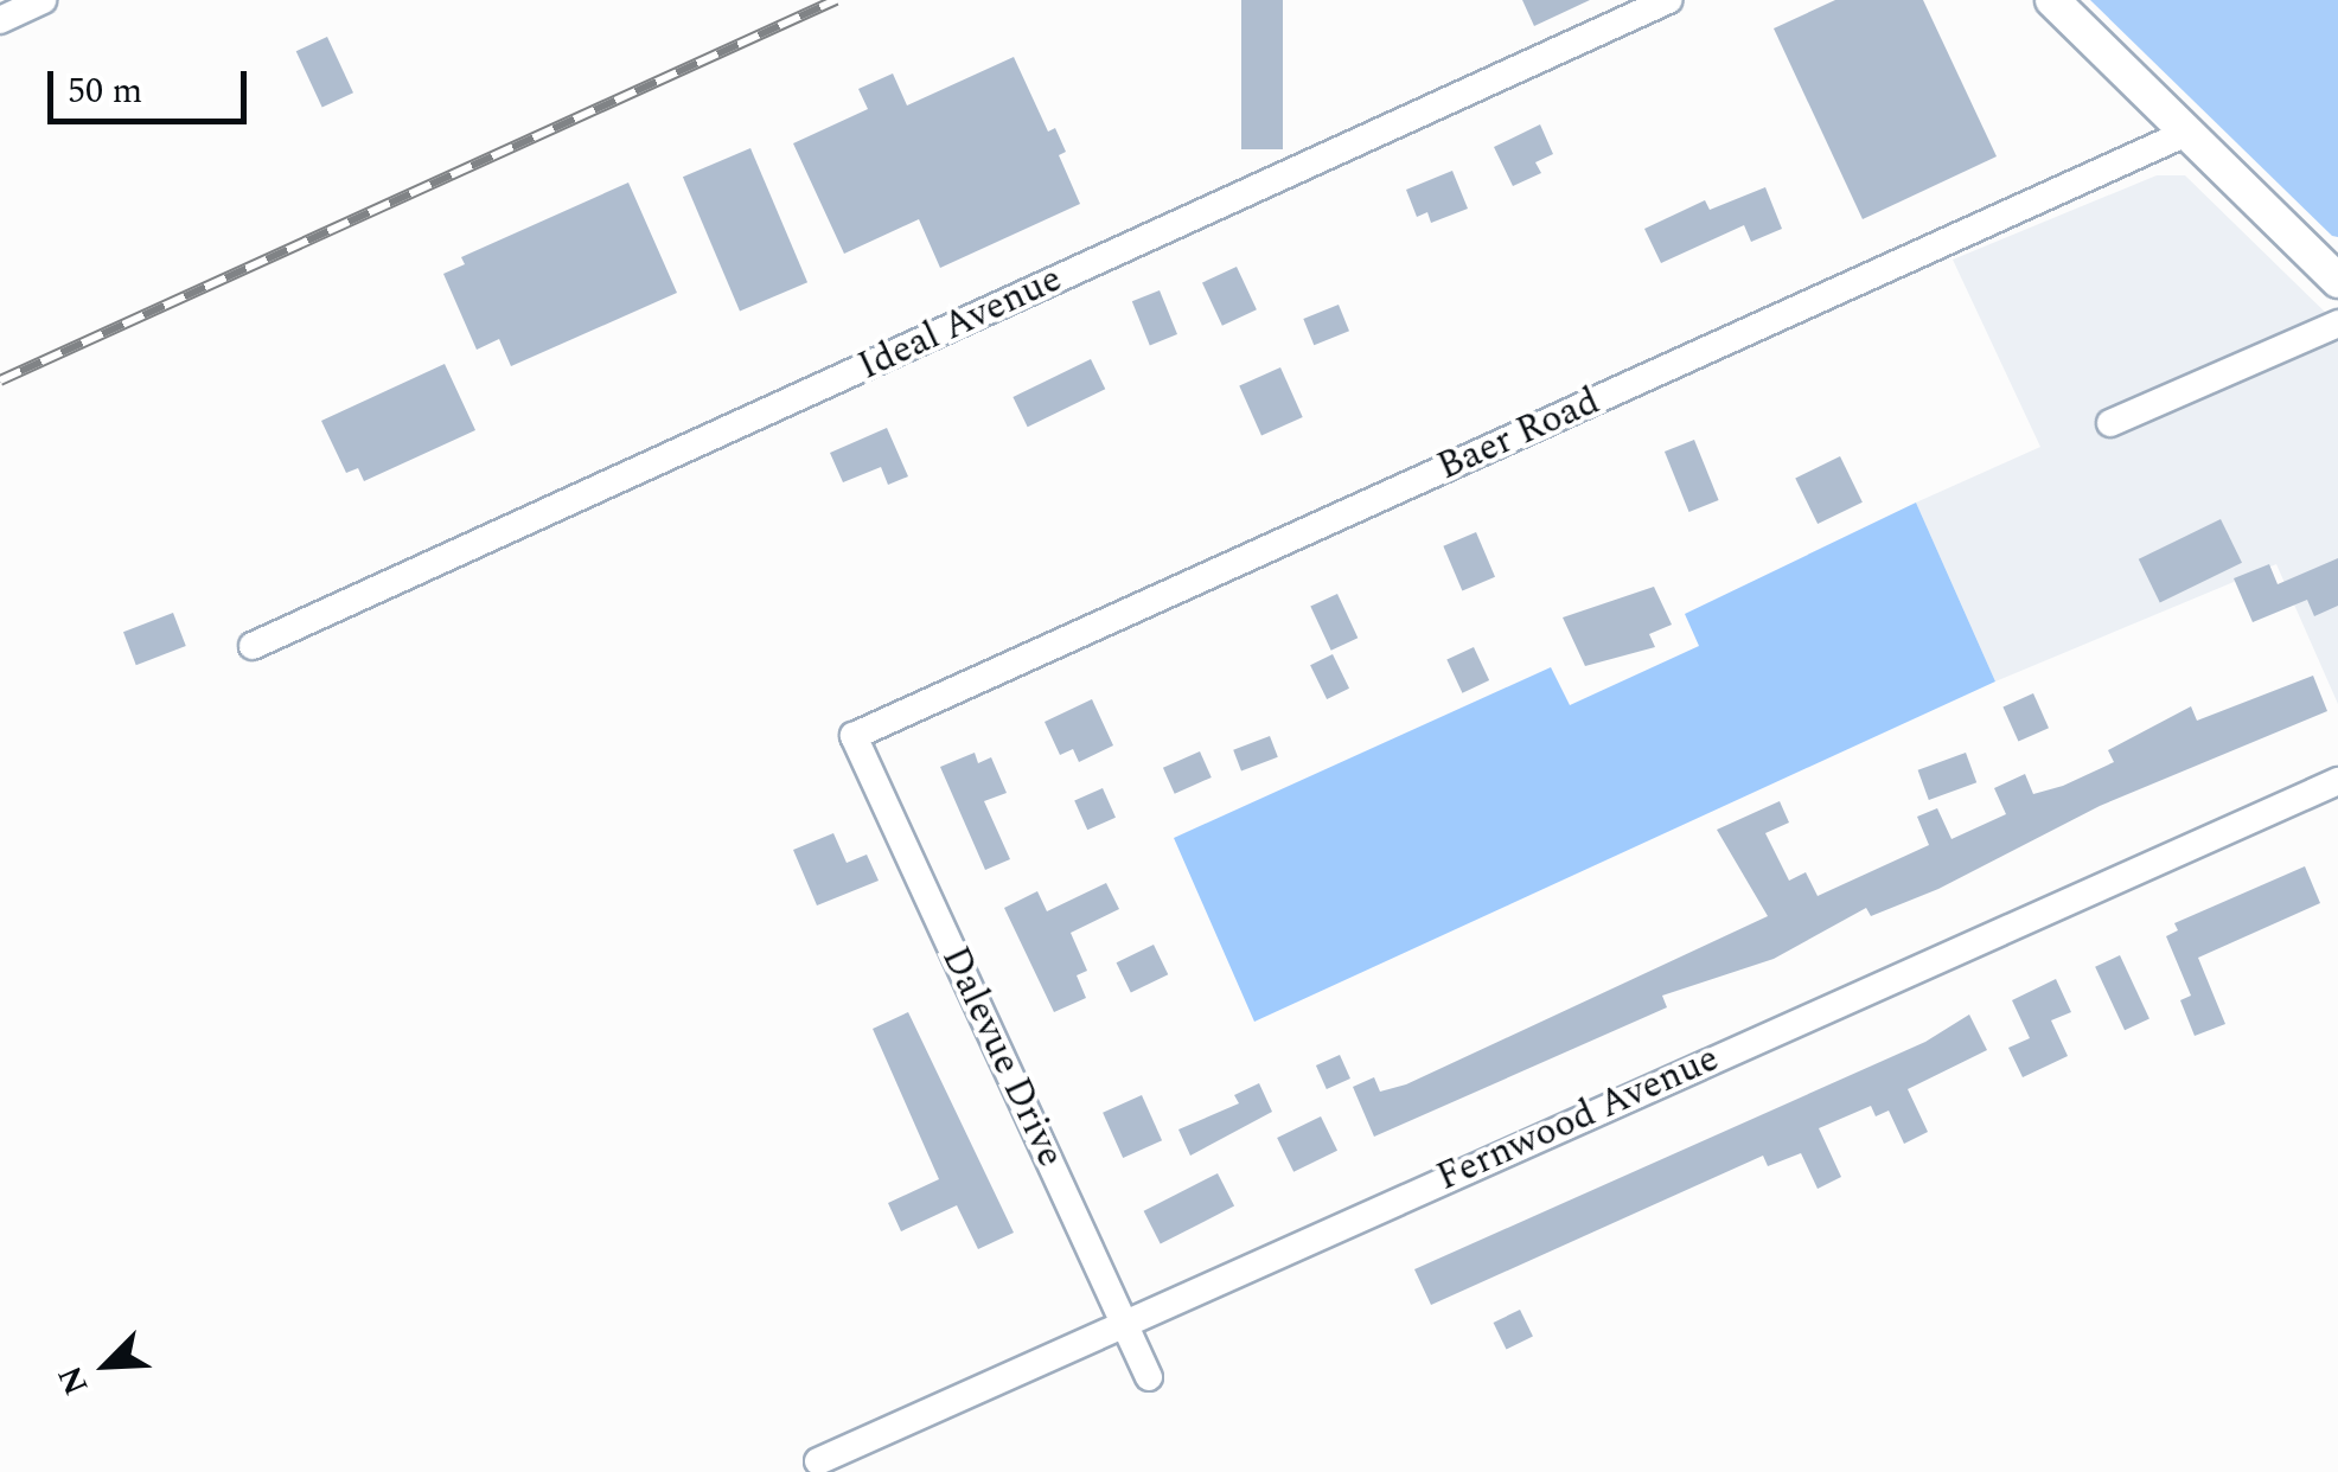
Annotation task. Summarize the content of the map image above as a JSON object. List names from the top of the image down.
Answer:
{
  "streets": {
    "street": [
      "Ideal Avenue",
      "Baer Road",
      "Dalevue Drive",
      "Fernwood Avenue"
    ]
  },
  "crossings": [
    ["Baer Road", "Dalevue Drive"],
    ["Dalevue Drive", "Fernwood Avenue"]
  ],
  "scale_bar": "50 m",
  "north": "bottom left"
}
